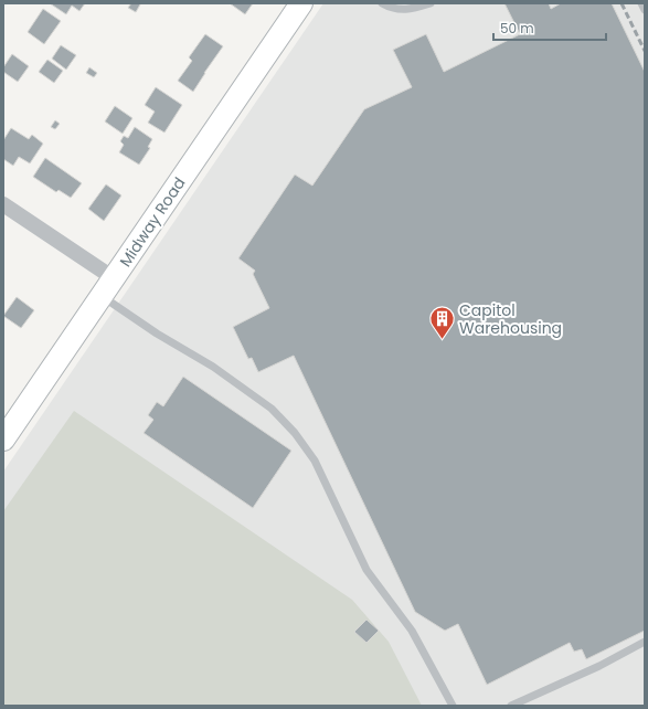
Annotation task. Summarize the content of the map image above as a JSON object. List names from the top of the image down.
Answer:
{
  "streets": {
    "main road": ["Midway Road"]
  },
  "places": {
    "building": ["Capitol Warehousing"]
  },
  "scale_bar": "50 m"
}
